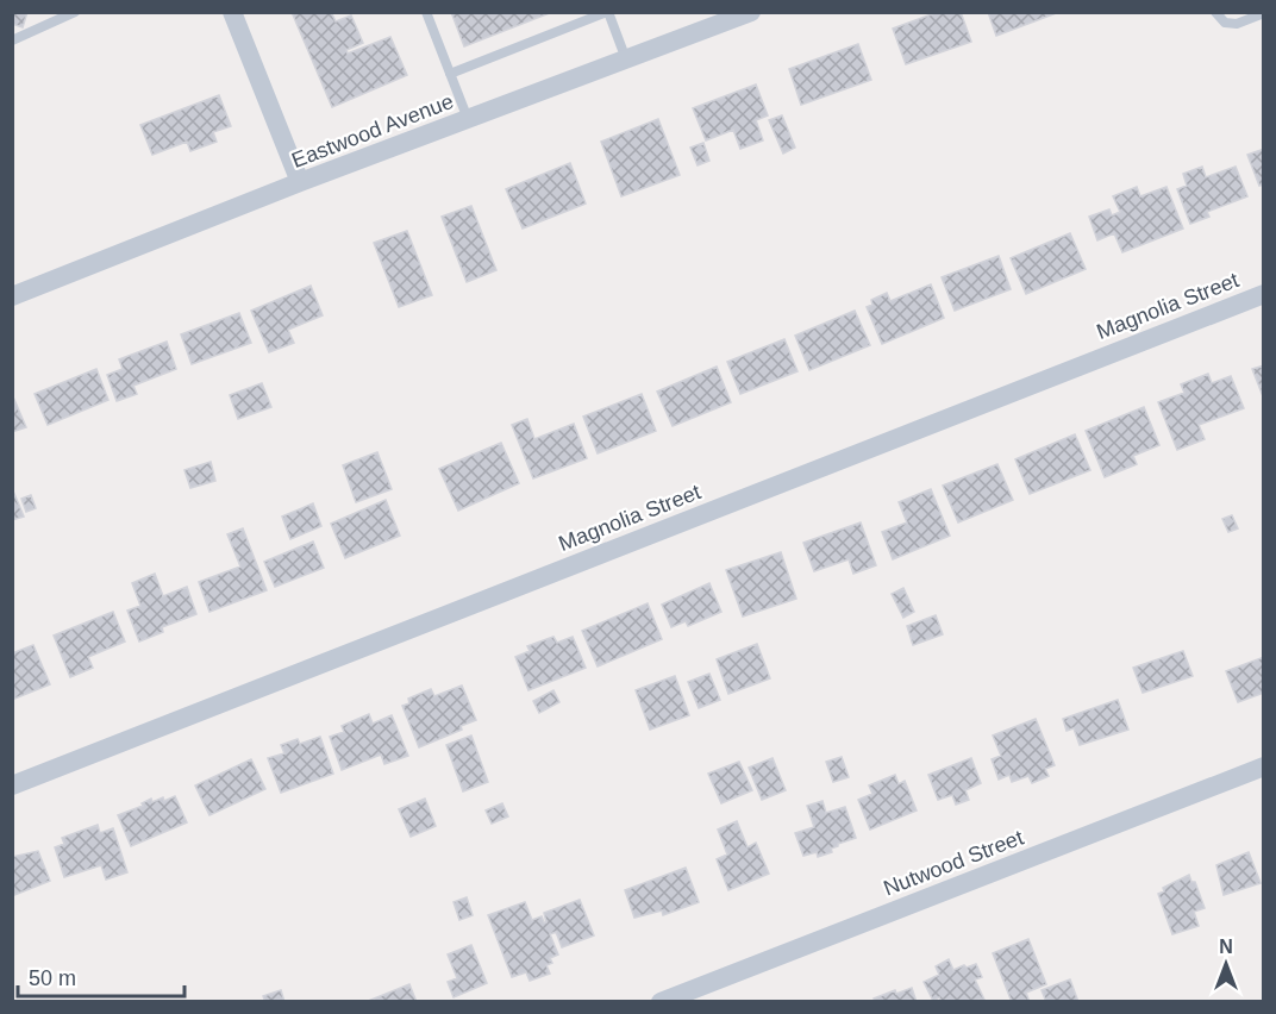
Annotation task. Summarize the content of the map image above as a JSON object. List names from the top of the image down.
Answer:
{
  "streets": {
    "street": ["Eastwood Avenue", "Magnolia Street", "Nutwood Street"]
  },
  "scale_bar": "50 m",
  "north": "top"
}
